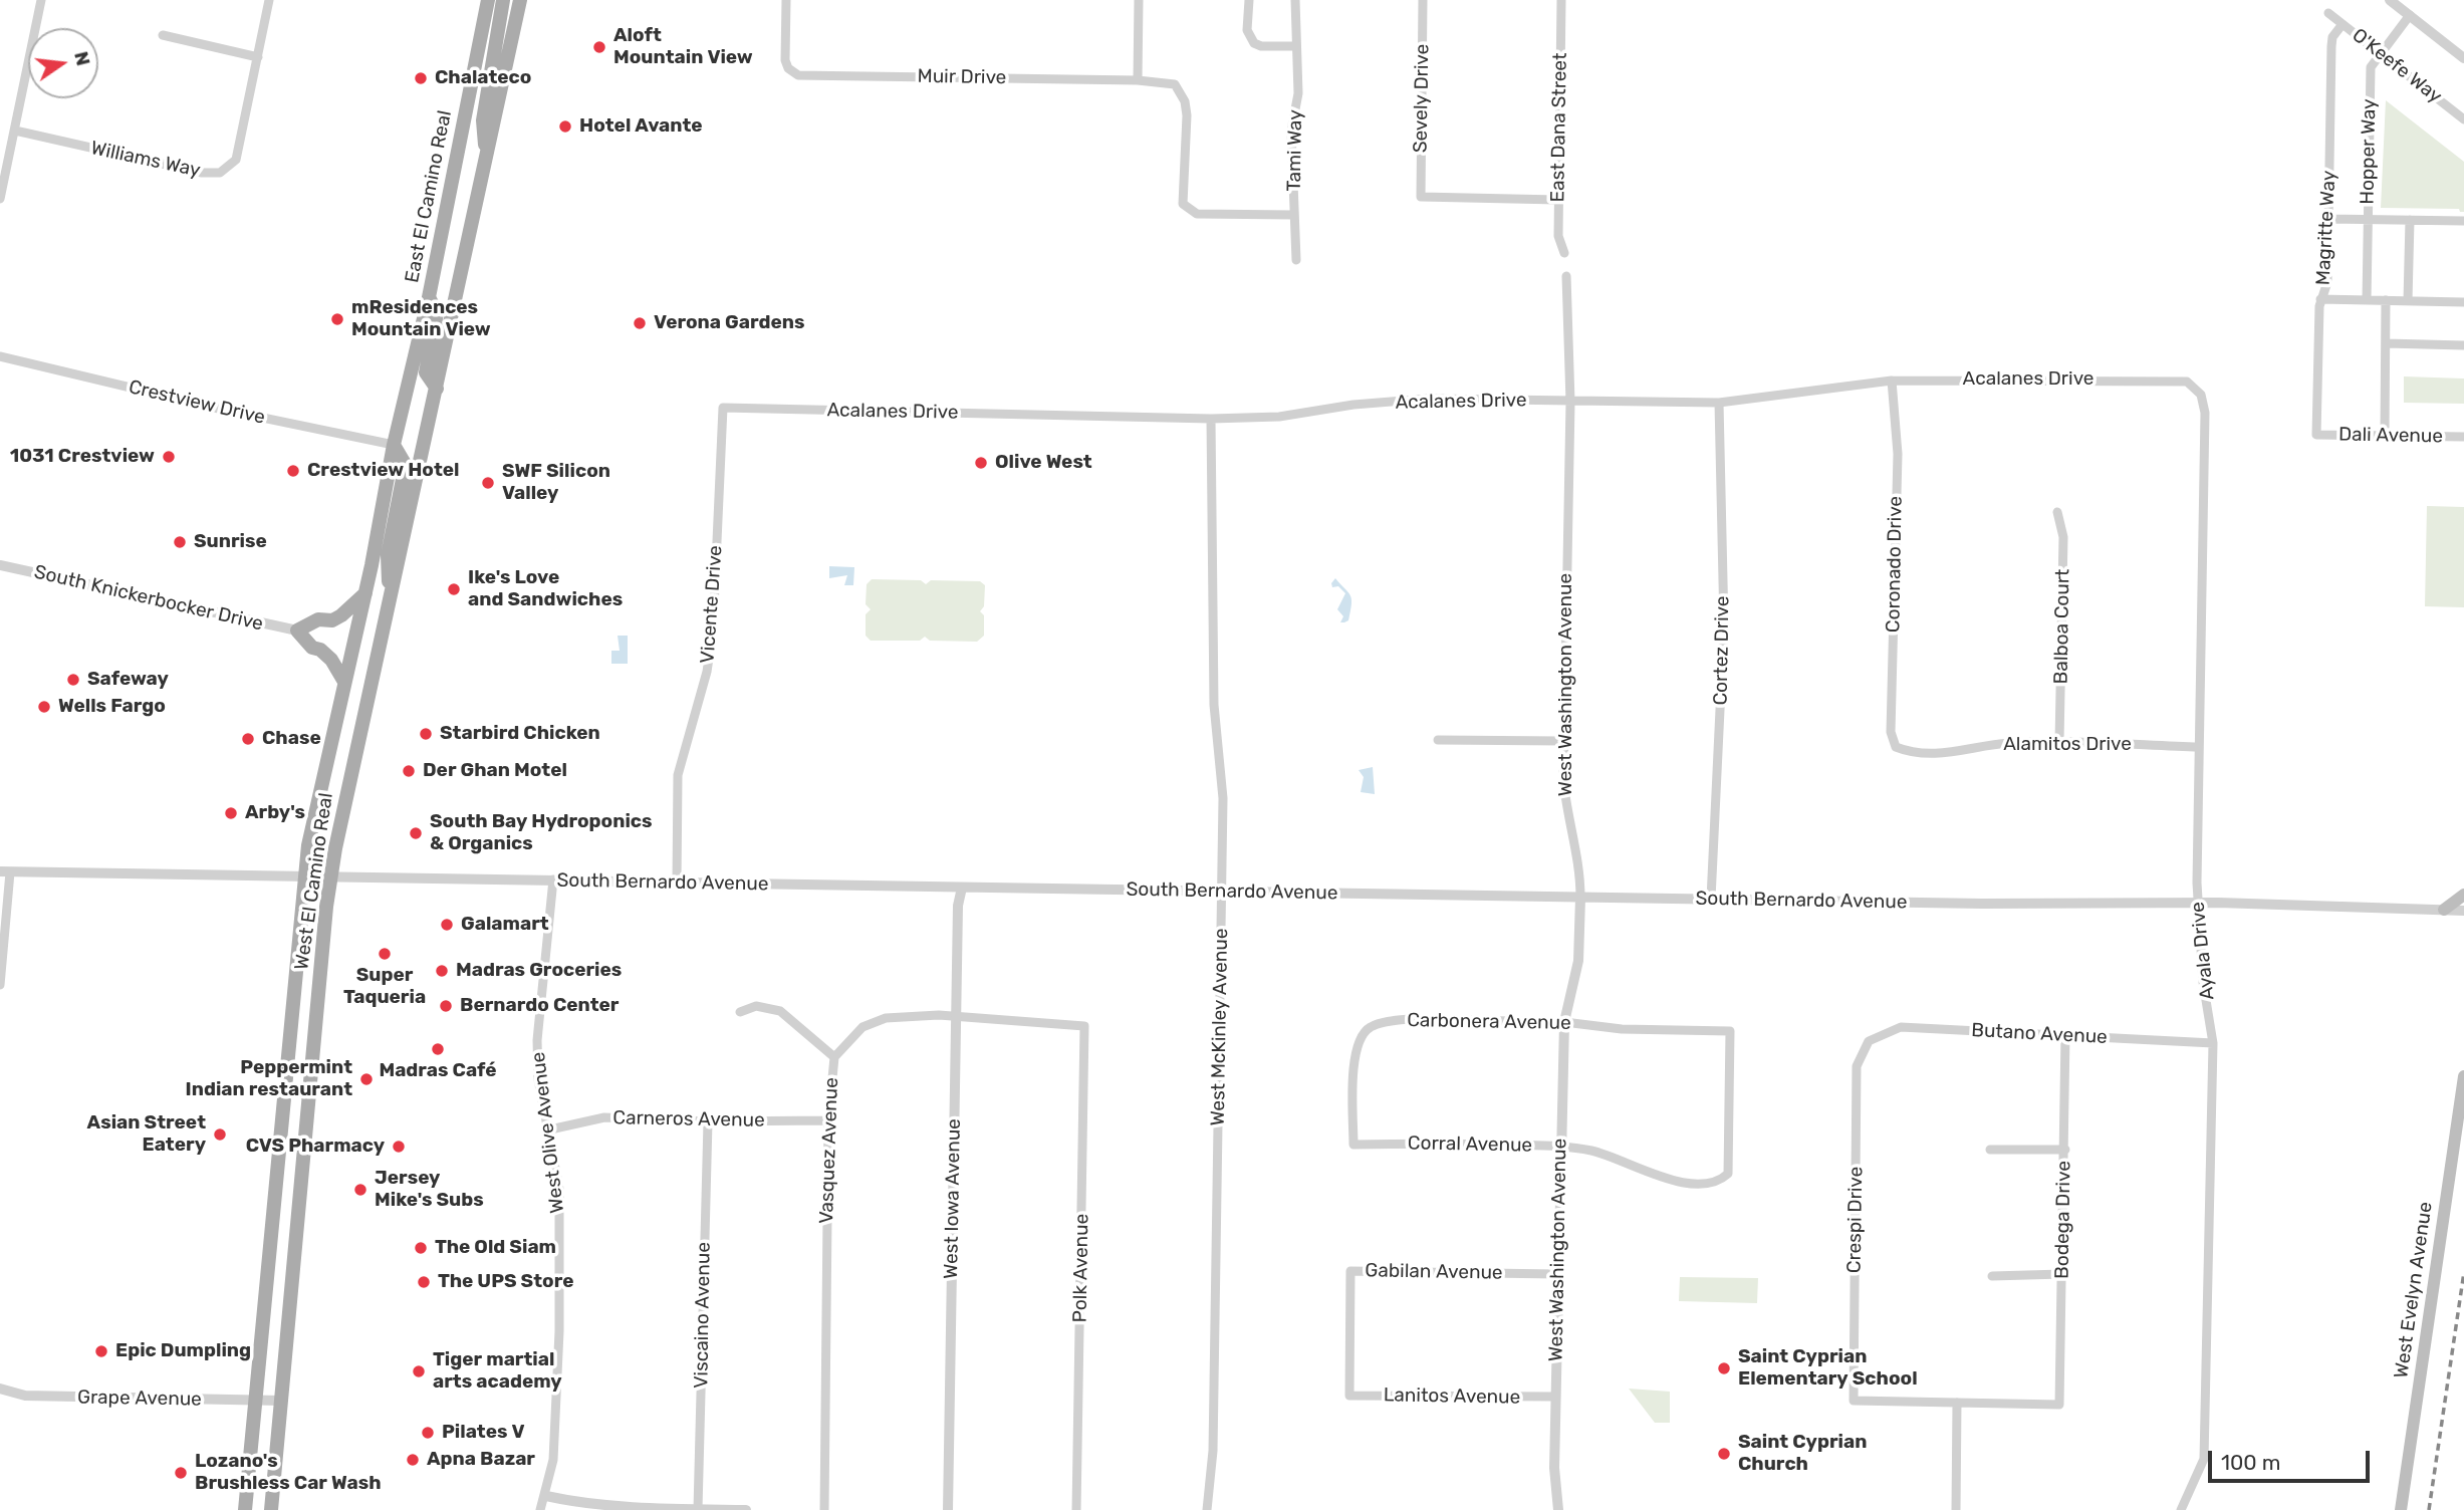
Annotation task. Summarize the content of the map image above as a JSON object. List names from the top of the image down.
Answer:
{
  "streets": {
    "main road": ["East El Camino Real", "West El Camino Real", "West Evelyn Avenue"],
    "street": [
      "O'Keefe Way",
      "Muir Drive",
      "Sevely Drive",
      "East Dana Street",
      "Tami Way",
      "Hopper Way",
      "Williams Way",
      "Magritte Way",
      "Acalanes Drive",
      "Crestview Drive",
      "Dali Avenue",
      "Coronado Drive",
      "South Knickerbocker Drive",
      "Vicente Drive",
      "Balboa Court",
      "Cortez Drive",
      "West Washington Avenue",
      "Alamitos Drive",
      "South Bernardo Avenue",
      "Ayala Drive",
      "Carbonera Avenue",
      "West McKinley Avenue",
      "Butano Avenue",
      "Carneros Avenue",
      "West Olive Avenue",
      "Corral Avenue",
      "Vasquez Avenue",
      "West Iowa Avenue",
      "Crespi Drive",
      "Bodega Drive",
      "Polk Avenue",
      "Gabilan Avenue",
      "Viscaino Avenue",
      "Lanitos Avenue",
      "Grape Avenue"
    ]
  },
  "crossings": [
    ["O'Keefe Way", "Hopper Way"],
    ["O'Keefe Way", "Magritte Way"],
    ["Muir Drive", "Tami Way"],
    ["Sevely Drive", "East Dana Street"],
    ["East El Camino Real", "Crestview Drive"],
    ["East El Camino Real", "West El Camino Real"],
    ["Magritte Way", "Dali Avenue"],
    ["Acalanes Drive", "Coronado Drive"],
    ["Acalanes Drive", "Vicente Drive"],
    ["Acalanes Drive", "Cortez Drive"],
    ["Acalanes Drive", "West Washington Avenue"],
    ["Acalanes Drive", "Ayala Drive"],
    ["Acalanes Drive", "West McKinley Avenue"],
    ["Coronado Drive", "Alamitos Drive"],
    ["Vicente Drive", "South Bernardo Avenue"],
    ["Balboa Court", "Alamitos Drive"],
    ["Cortez Drive", "South Bernardo Avenue"],
    ["West Washington Avenue", "South Bernardo Avenue"],
    ["West Washington Avenue", "Carbonera Avenue"],
    ["West Washington Avenue", "Corral Avenue"],
    ["West Washington Avenue", "Gabilan Avenue"],
    ["West Washington Avenue", "Lanitos Avenue"],
    ["Alamitos Drive", "Ayala Drive"],
    ["West El Camino Real", "South Bernardo Avenue"],
    ["West El Camino Real", "Grape Avenue"],
    ["South Bernardo Avenue", "Ayala Drive"],
    ["South Bernardo Avenue", "West McKinley Avenue"],
    ["South Bernardo Avenue", "West Olive Avenue"],
    ["South Bernardo Avenue", "West Iowa Avenue"],
    ["Ayala Drive", "Butano Avenue"],
    ["Carbonera Avenue", "Corral Avenue"],
    ["Butano Avenue", "Crespi Drive"],
    ["Butano Avenue", "Bodega Drive"],
    ["Carneros Avenue", "West Olive Avenue"],
    ["Carneros Avenue", "Vasquez Avenue"],
    ["Carneros Avenue", "Viscaino Avenue"],
    ["Vasquez Avenue", "West Iowa Avenue"],
    ["Vasquez Avenue", "Polk Avenue"],
    ["Crespi Drive", "Bodega Drive"],
    ["Gabilan Avenue", "Lanitos Avenue"]
  ],
  "places": [
    "Aloft Mountain View",
    "Chalateco",
    "Hotel Avante",
    "mResidences Mountain View",
    "Verona Gardens",
    "1031 Crestview",
    "Olive West",
    "Crestview Hotel",
    "SWF Silicon Valley",
    "Sunrise",
    "Ike's Love and Sandwiches",
    "Safeway",
    "Wells Fargo",
    "Starbird Chicken",
    "Chase",
    "Der Ghan Motel",
    "Arby's",
    "South Bay Hydroponics & Organics",
    "Galamart",
    "Super Taqueria",
    "Madras Groceries",
    "Bernardo Center",
    "Madras Café",
    "Peppermint Indian restaurant",
    "Asian Street Eatery",
    "CVS Pharmacy",
    "Jersey Mike's Subs",
    "The Old Siam",
    "The UPS Store",
    "Epic Dumpling",
    "Saint Cyprian Elementary School",
    "Tiger martial arts academy",
    "Pilates V",
    "Saint Cyprian Church",
    "Apna Bazar",
    "Lozano's Brushless Car Wash"
  ],
  "scale_bar": "100 m",
  "north": "right"
}
